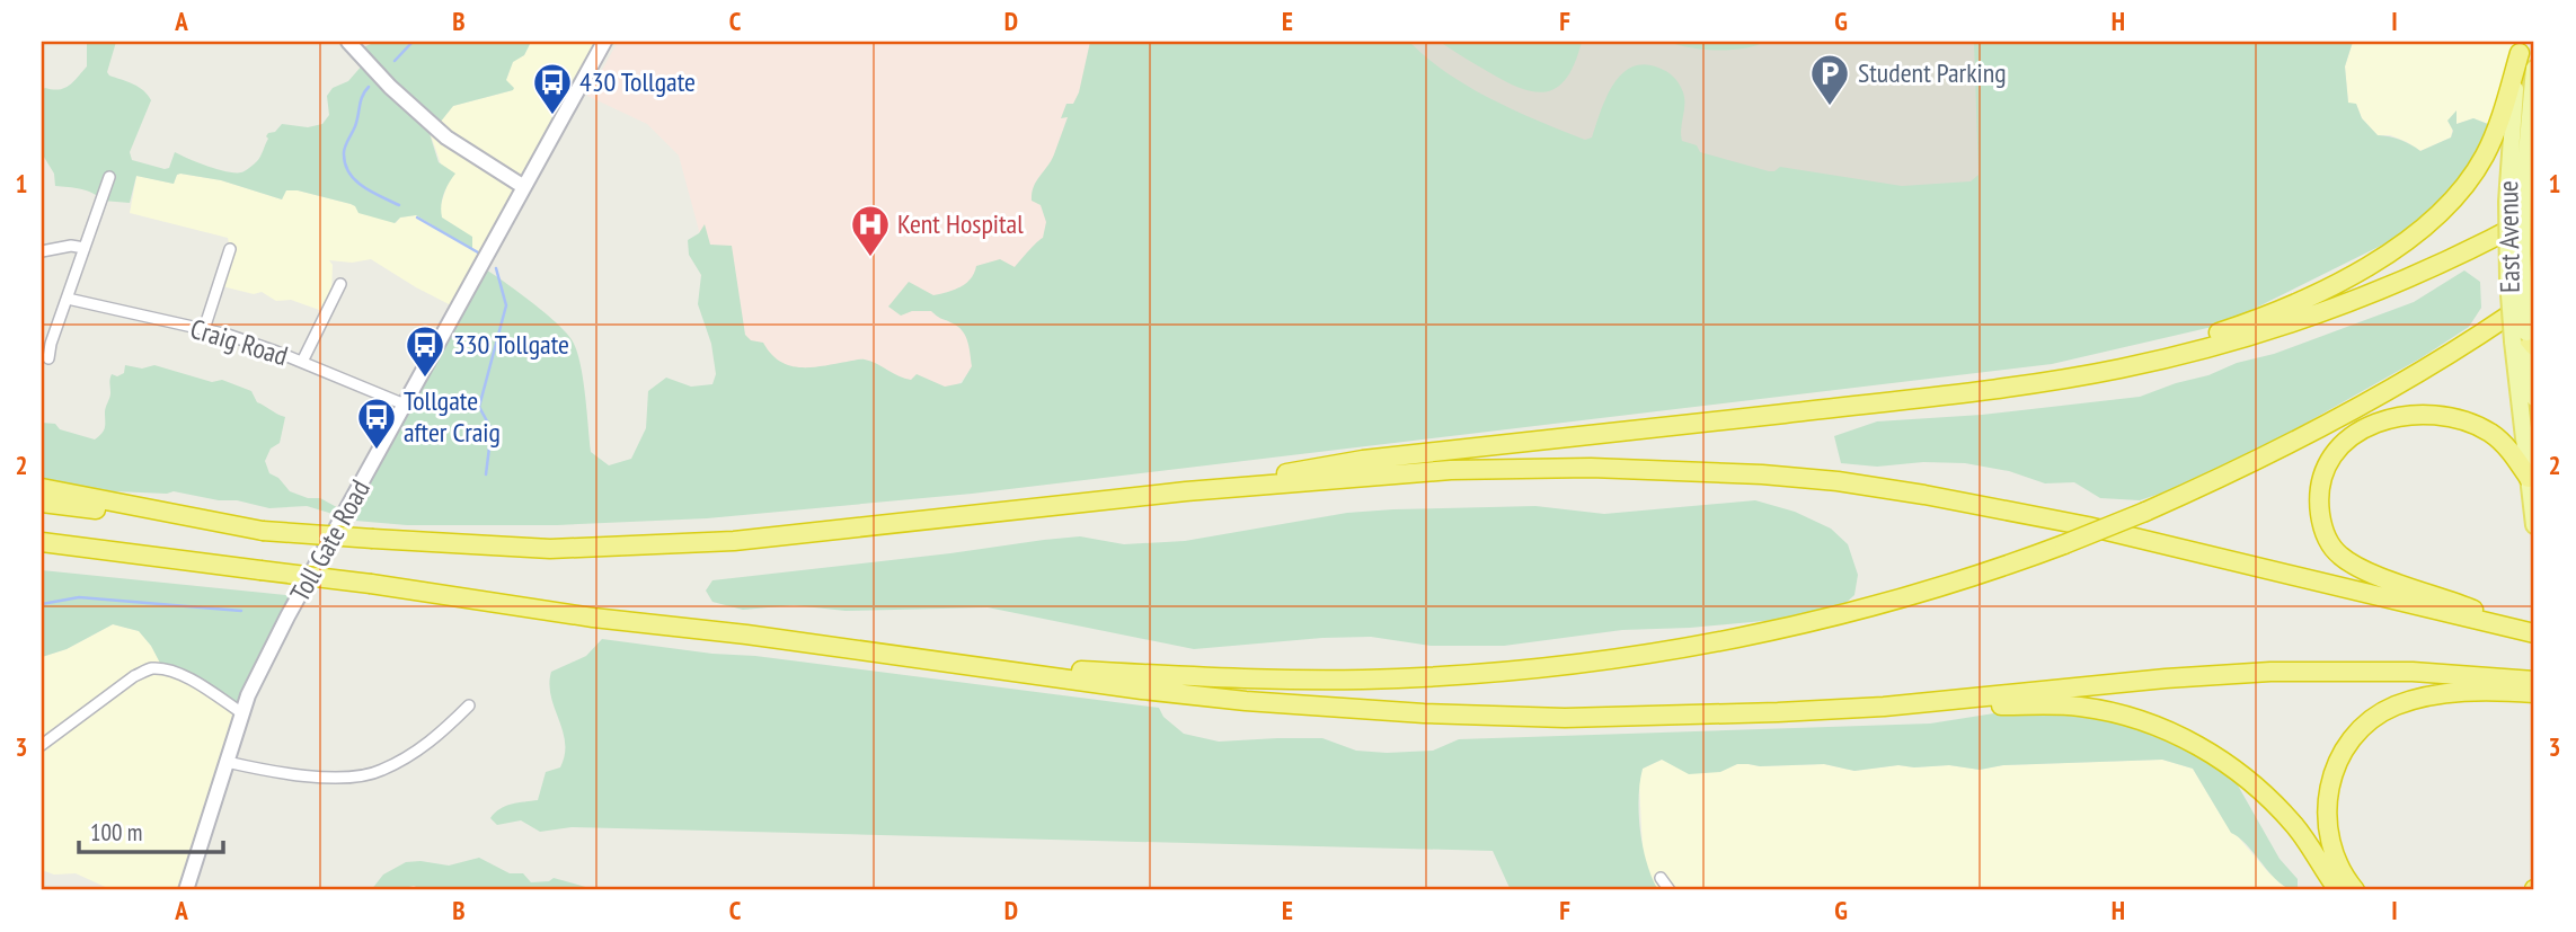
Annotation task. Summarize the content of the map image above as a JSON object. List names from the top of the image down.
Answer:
{
  "streets": {
    "main road": ["East Avenue", "Toll Gate Road"],
    "street": ["Craig Road"]
  },
  "crossings": [
    ["Craig Road", "Toll Gate Road"]
  ],
  "places": {
    "parking": ["Student Parking"],
    "bus stop": ["430 Tollgate", "330 Tollgate", "Tollgate after Craig"],
    "hospital": ["Kent Hospital"]
  },
  "scale_bar": "100 m",
  "grid": {
    "columns": [
      "A",
      "B",
      "C",
      "D",
      "E",
      "F",
      "G",
      "H",
      "I"
    ],
    "rows": ["1", "2", "3"]
  }
}
